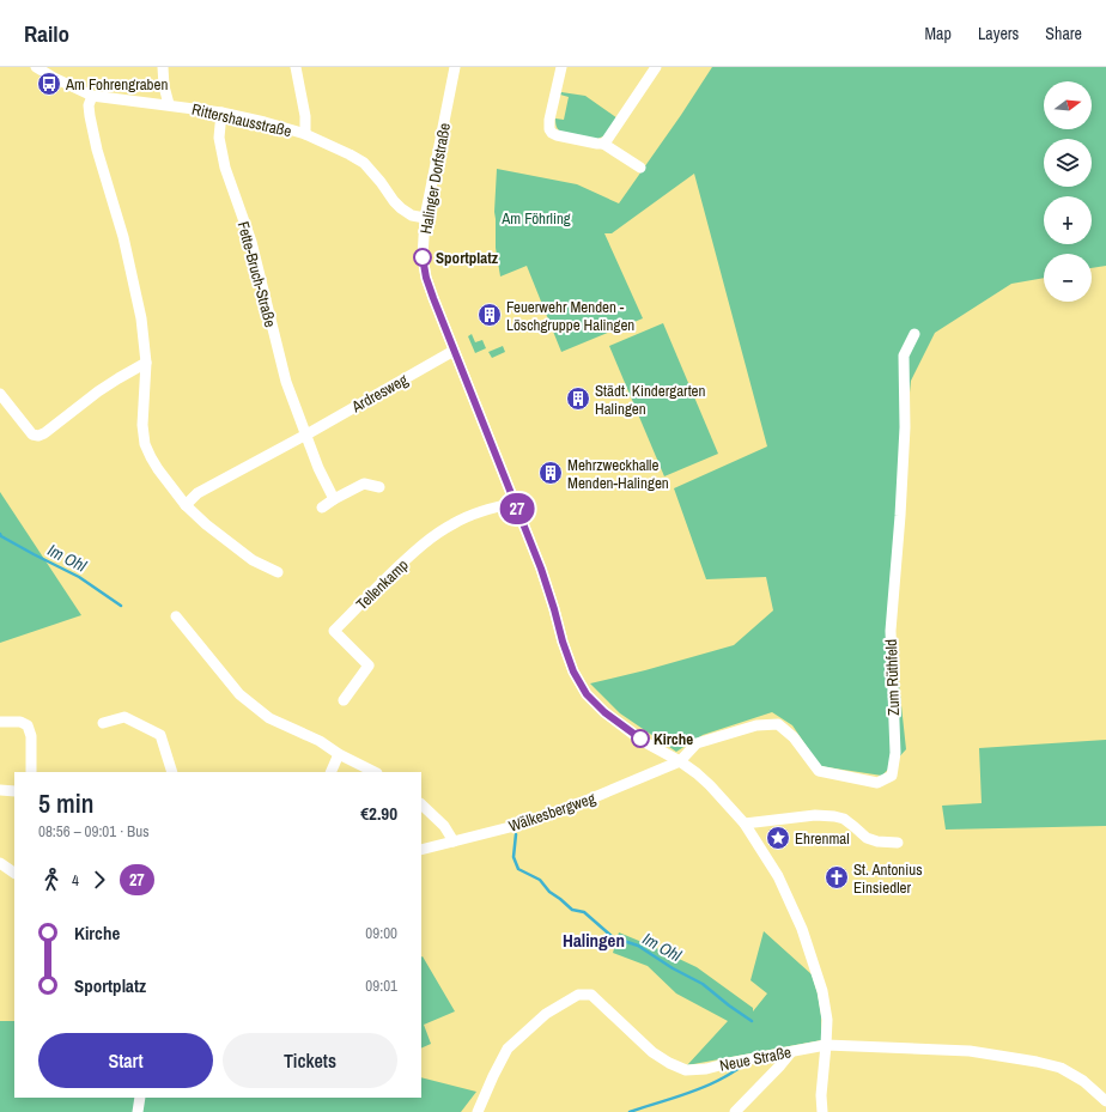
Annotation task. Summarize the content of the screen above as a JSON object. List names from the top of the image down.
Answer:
{
  "streets": {
    "street": [
      "Rittershausstraße",
      "Halinger Dorfstraße",
      "Fette-Bruch-Straße",
      "Ardresweg",
      "Tellenkamp",
      "Zum Rüthfeld",
      "Wälkesbergweg",
      "Neue Straße"
    ]
  },
  "crossings": [
    ["Rittershausstraße", "Halinger Dorfstraße"],
    ["Rittershausstraße", "Fette-Bruch-Straße"],
    ["Halinger Dorfstraße", "Ardresweg"],
    ["Halinger Dorfstraße", "Tellenkamp"],
    ["Halinger Dorfstraße", "Zum Rüthfeld"],
    ["Halinger Dorfstraße", "Wälkesbergweg"],
    ["Halinger Dorfstraße", "Neue Straße"],
    ["Fette-Bruch-Straße", "Ardresweg"],
    ["Zum Rüthfeld", "Wälkesbergweg"]
  ],
  "districts": ["Halingen"],
  "water": ["Im Ohl"],
  "parks": ["Am Föhrling"],
  "places": {
    "bus stop": ["Am Fohrengraben"],
    "other": ["Sportplatz", "Kirche"],
    "building": ["Feuerwehr Menden - Löschgruppe Halingen", "Städt. Kindergarten Halingen", "Mehrzweckhalle Menden-Halingen"],
    "place": ["Ehrenmal"],
    "church": ["St. Antonius Einsiedler"]
  },
  "lines": ["bus line 27"],
  "north": "right",
  "page": {
    "header": "Railo",
    "nav": ["Map", "Layers", "Share"],
    "on_map": "27",
    "map_buttons": ["+", "−"],
    "heading": ["5 min", "08:56 – 09:01 · Bus", "€2.90"],
    "legs": ["4", "27"],
    "list": [
      {
        "name": "Kirche",
        "value": "09:00"
      },
      {
        "name": "Sportplatz",
        "value": "09:01"
      }
    ],
    "buttons": ["Start", "Tickets"]
  }
}
